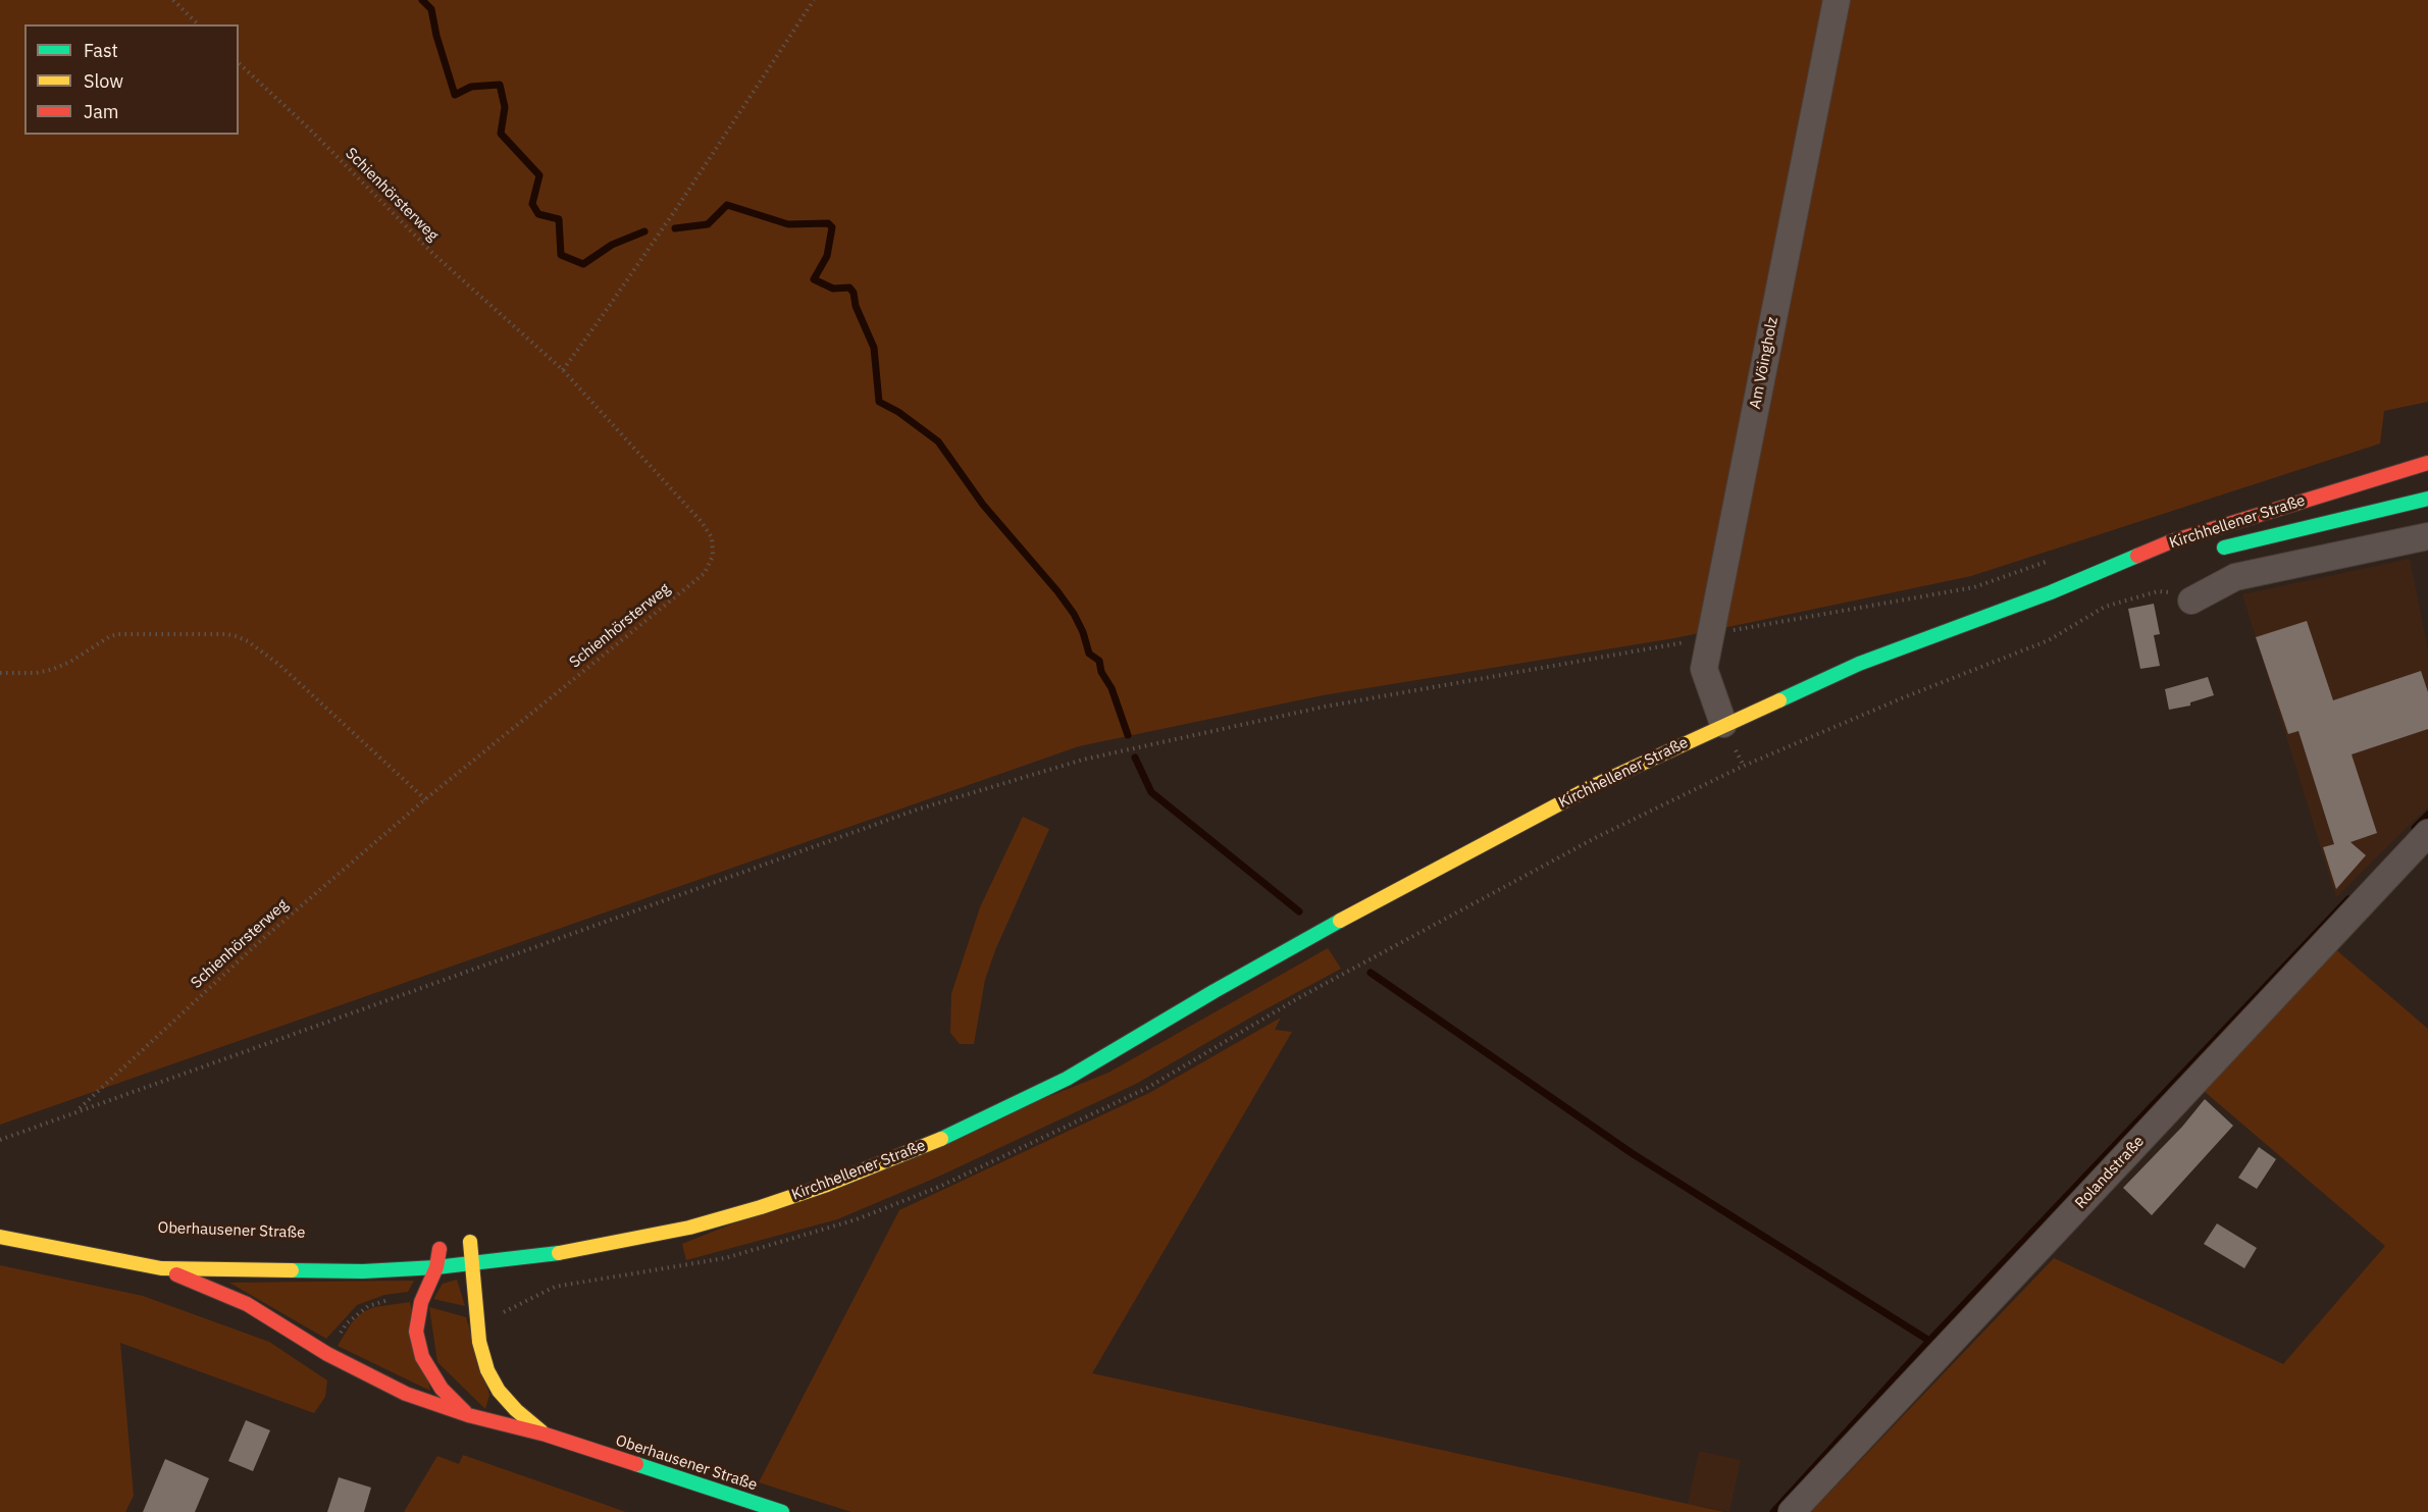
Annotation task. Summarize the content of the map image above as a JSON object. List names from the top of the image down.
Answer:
{
  "streets": {
    "main road": ["Kirchhellener Straße", "Oberhausener Straße"],
    "street": ["Am Vöingholz", "Rolandstraße"],
    "path": ["Schienhörsterweg"]
  },
  "crossings": [
    ["Am Vöingholz", "Kirchhellener Straße"],
    ["Kirchhellener Straße", "Oberhausener Straße"]
  ],
  "legend": ["Fast", "Slow", "Jam"]
}
